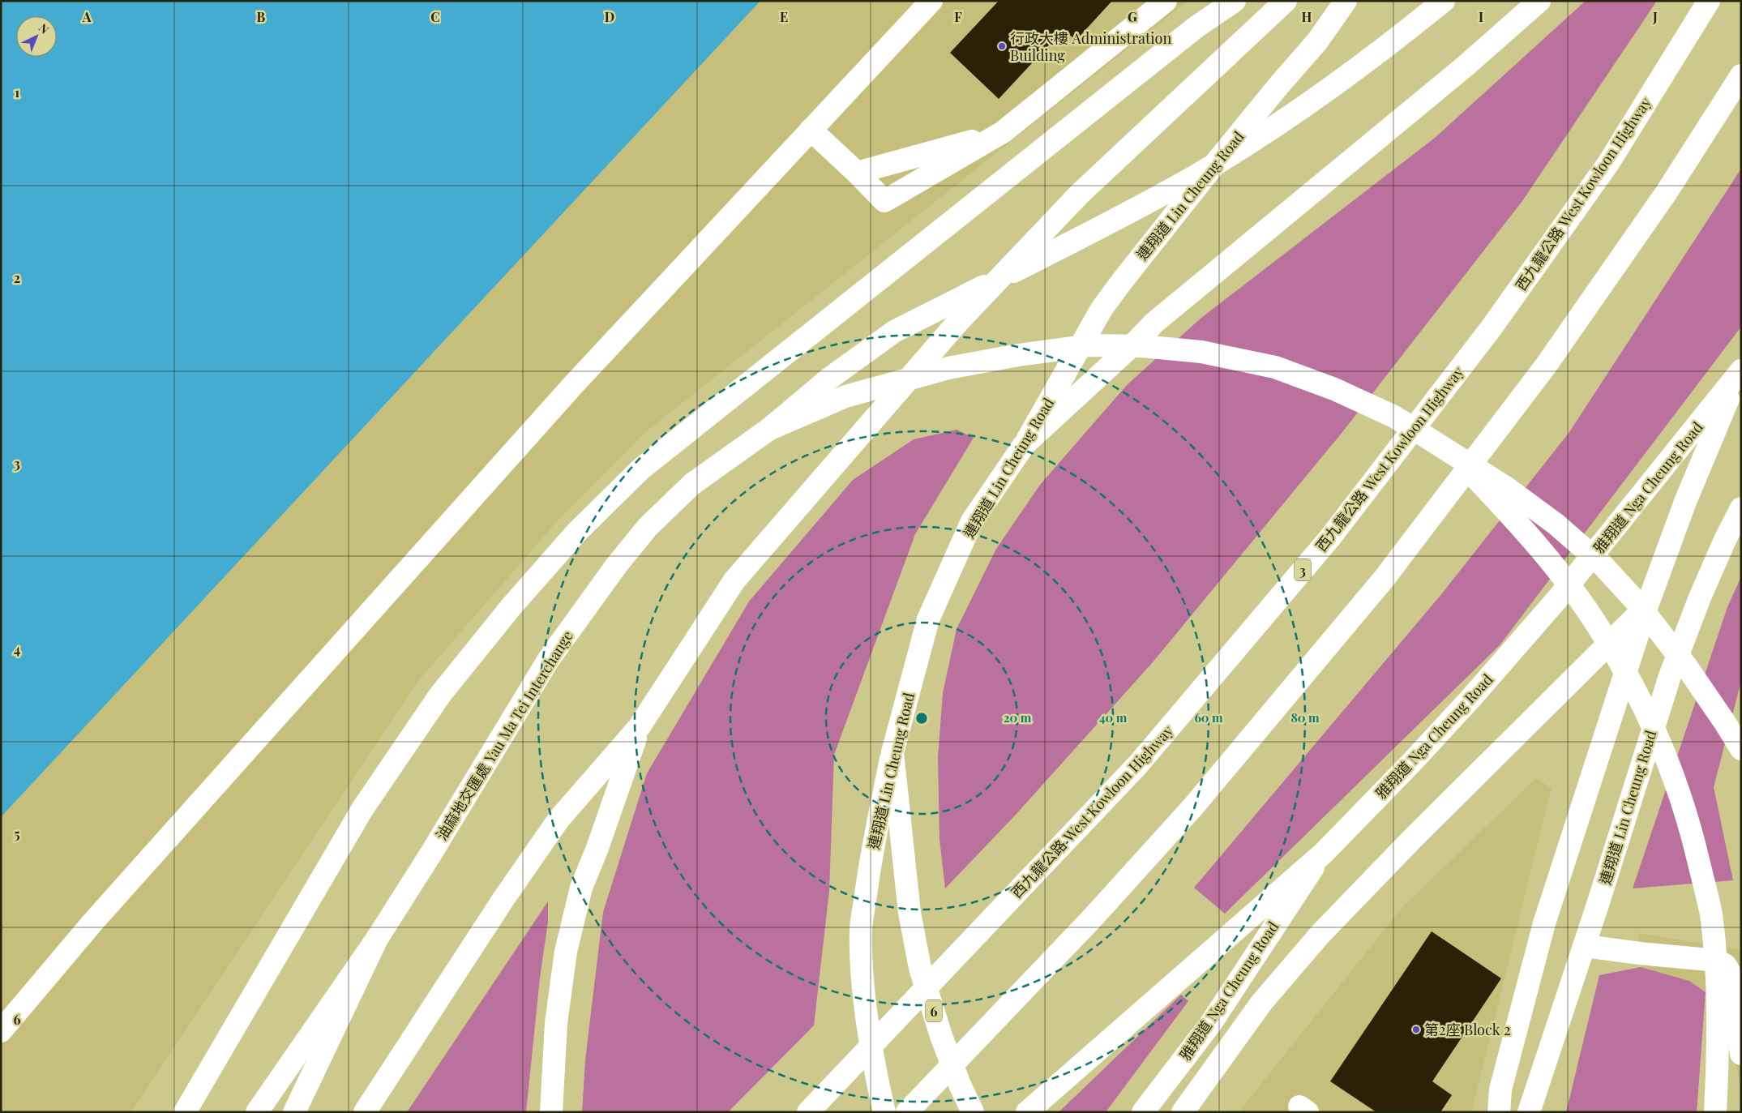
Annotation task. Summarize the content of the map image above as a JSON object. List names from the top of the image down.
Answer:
{
  "streets": {
    "main road": [
      "西九龍公路 West Kowloon Highway",
      "連翔道 Lin Cheung Road",
      "雅翔道 Nga Cheung Road",
      "3",
      "油麻地交匯處 Yau Ma Tei Interchange",
      "6"
    ]
  },
  "crossings": [
    ["連翔道 Lin Cheung Road", "6"]
  ],
  "places": ["行政大樓 Administration Building", "第2座 Block 2"],
  "north": "top right",
  "grid": {
    "columns": [
      "A",
      "B",
      "C",
      "D",
      "E",
      "F",
      "G",
      "H",
      "I",
      "J"
    ],
    "rows": [
      "1",
      "2",
      "3",
      "4",
      "5",
      "6"
    ]
  },
  "rings": [
    "20 m",
    "40 m",
    "60 m",
    "80 m"
  ]
}
